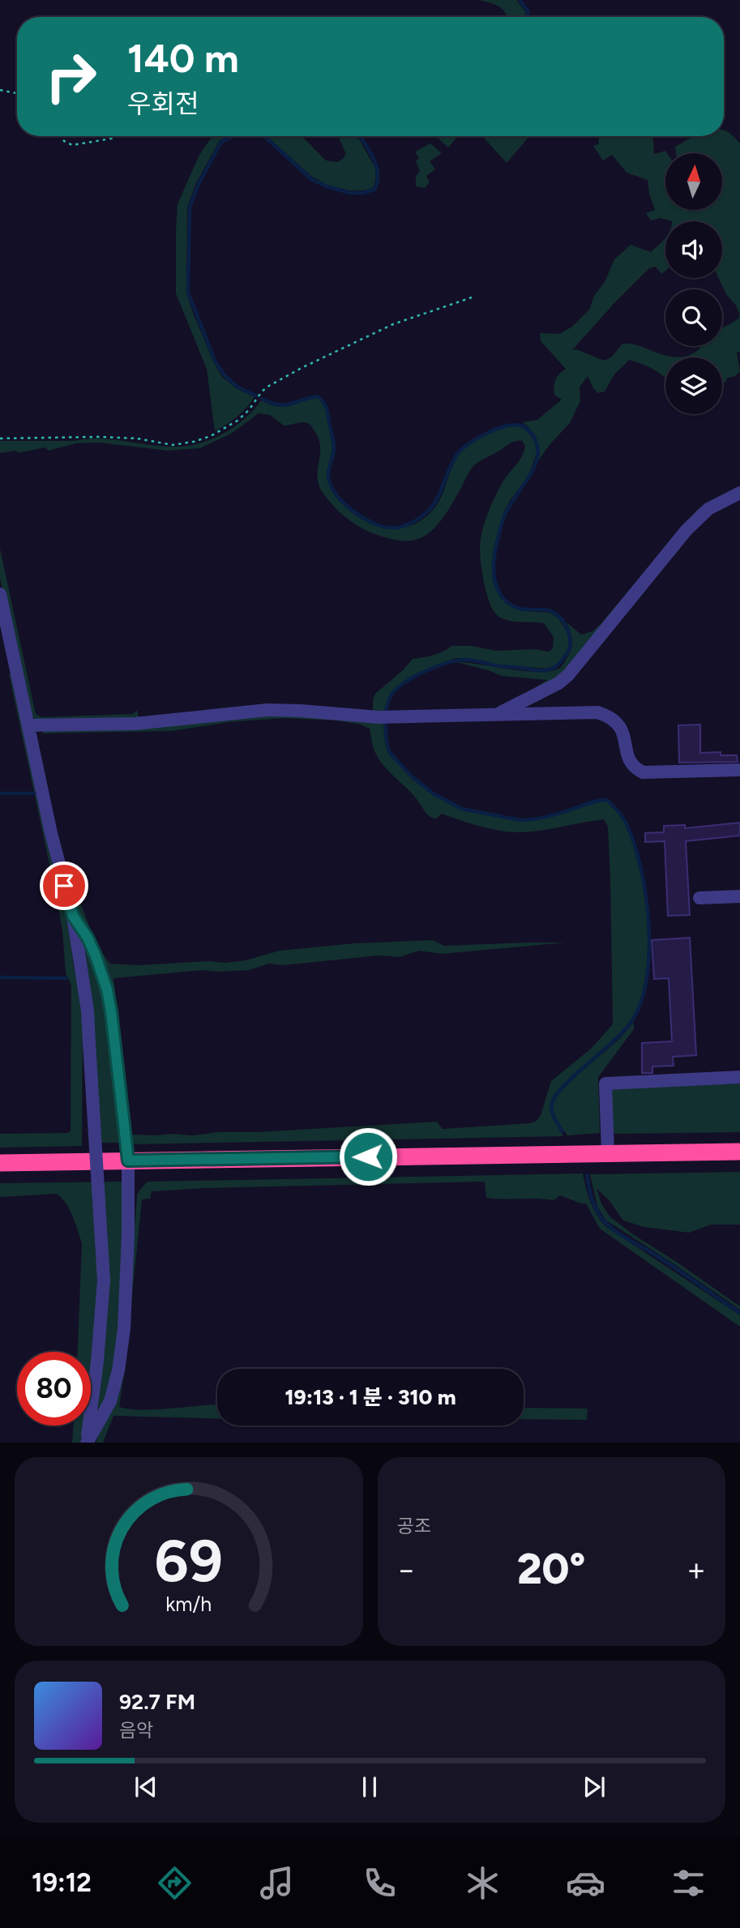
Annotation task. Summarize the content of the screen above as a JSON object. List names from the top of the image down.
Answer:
{
  "north": "top",
  "page": {
    "turn": ["140 m", "우회전"],
    "limit": "80",
    "trip": "19:13 · 1 분 · 310 m",
    "tile": "공조",
    "heat": ["−", "20°", "+"],
    "song": ["92.7 FM", "음악"],
    "tabs": "19:12",
    "gauge": ["69", "km/h"]
  }
}
